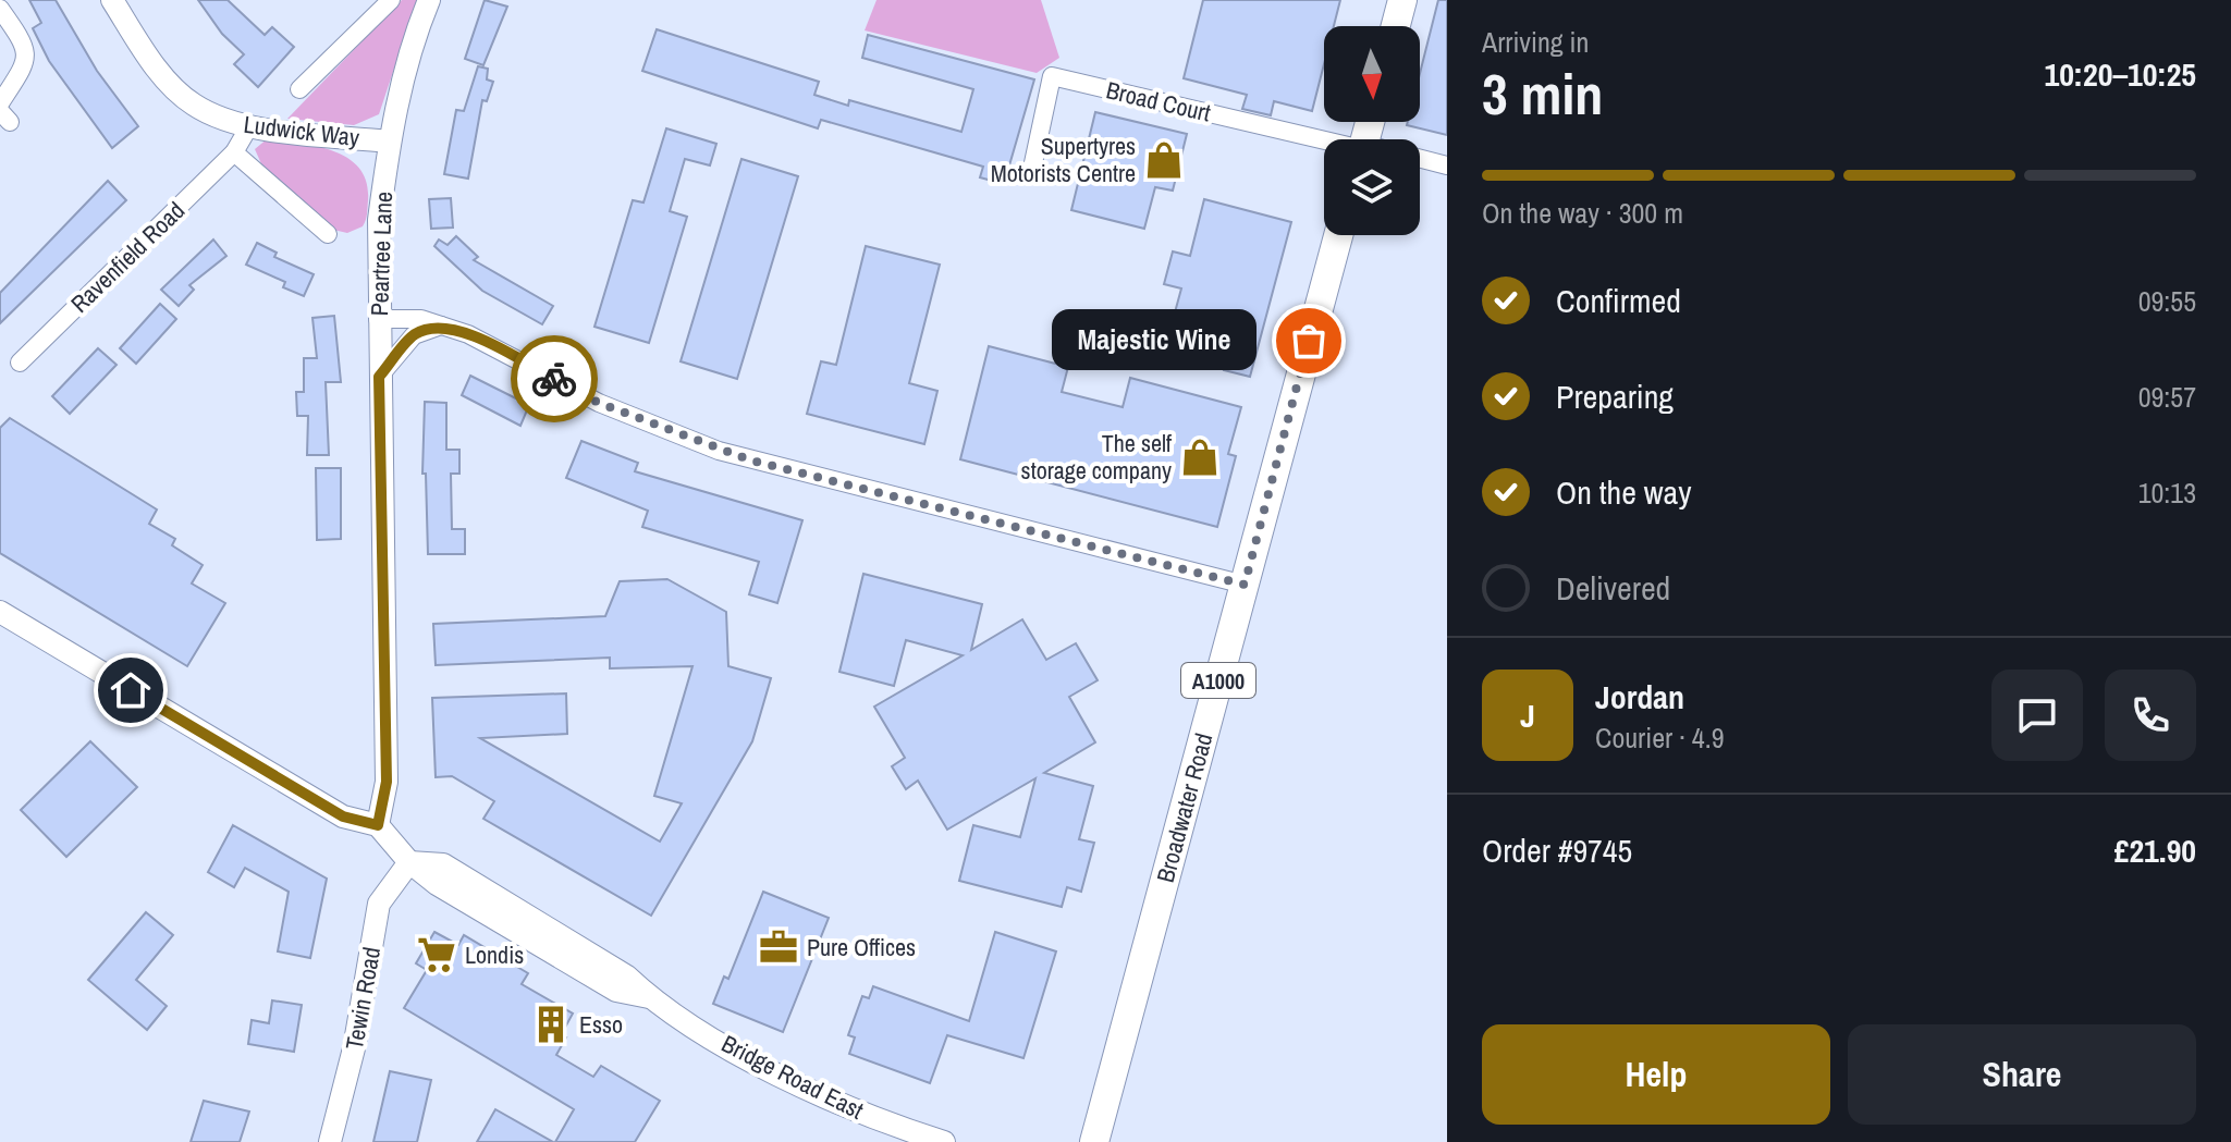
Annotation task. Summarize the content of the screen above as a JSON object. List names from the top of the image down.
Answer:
{
  "streets": {
    "main road": ["A1000", "Broadwater Road"],
    "street": [
      "Broad Court",
      "Ludwick Way",
      "Peartree Lane",
      "Ravenfield Road",
      "Tewin Road",
      "Bridge Road East"
    ]
  },
  "crossings": [
    ["Ludwick Way", "Peartree Lane"],
    ["Ludwick Way", "Ravenfield Road"],
    ["Tewin Road", "Bridge Road East"]
  ],
  "places": {
    "shop": ["Supertyres Motorists Centre", "The self storage company"],
    "other": ["Majestic Wine"],
    "office": ["Pure Offices"],
    "supermarket": ["Londis"],
    "building": ["Esso"]
  },
  "north": "bottom",
  "page": {
    "heading": ["3 min", "Arriving in", "10:20–10:25"],
    "panel": [
      "Jordan",
      "Courier · 4.9",
      "Order #9745",
      "£21.90"
    ],
    "bar": "On the way · 300 m",
    "list": [
      ["Confirmed", "09:55"],
      ["Preparing", "09:57"],
      ["On the way", "10:13"],
      "Delivered"
    ],
    "bubble": "Majestic Wine",
    "round": "J",
    "buttons": ["Help", "Share"]
  }
}
